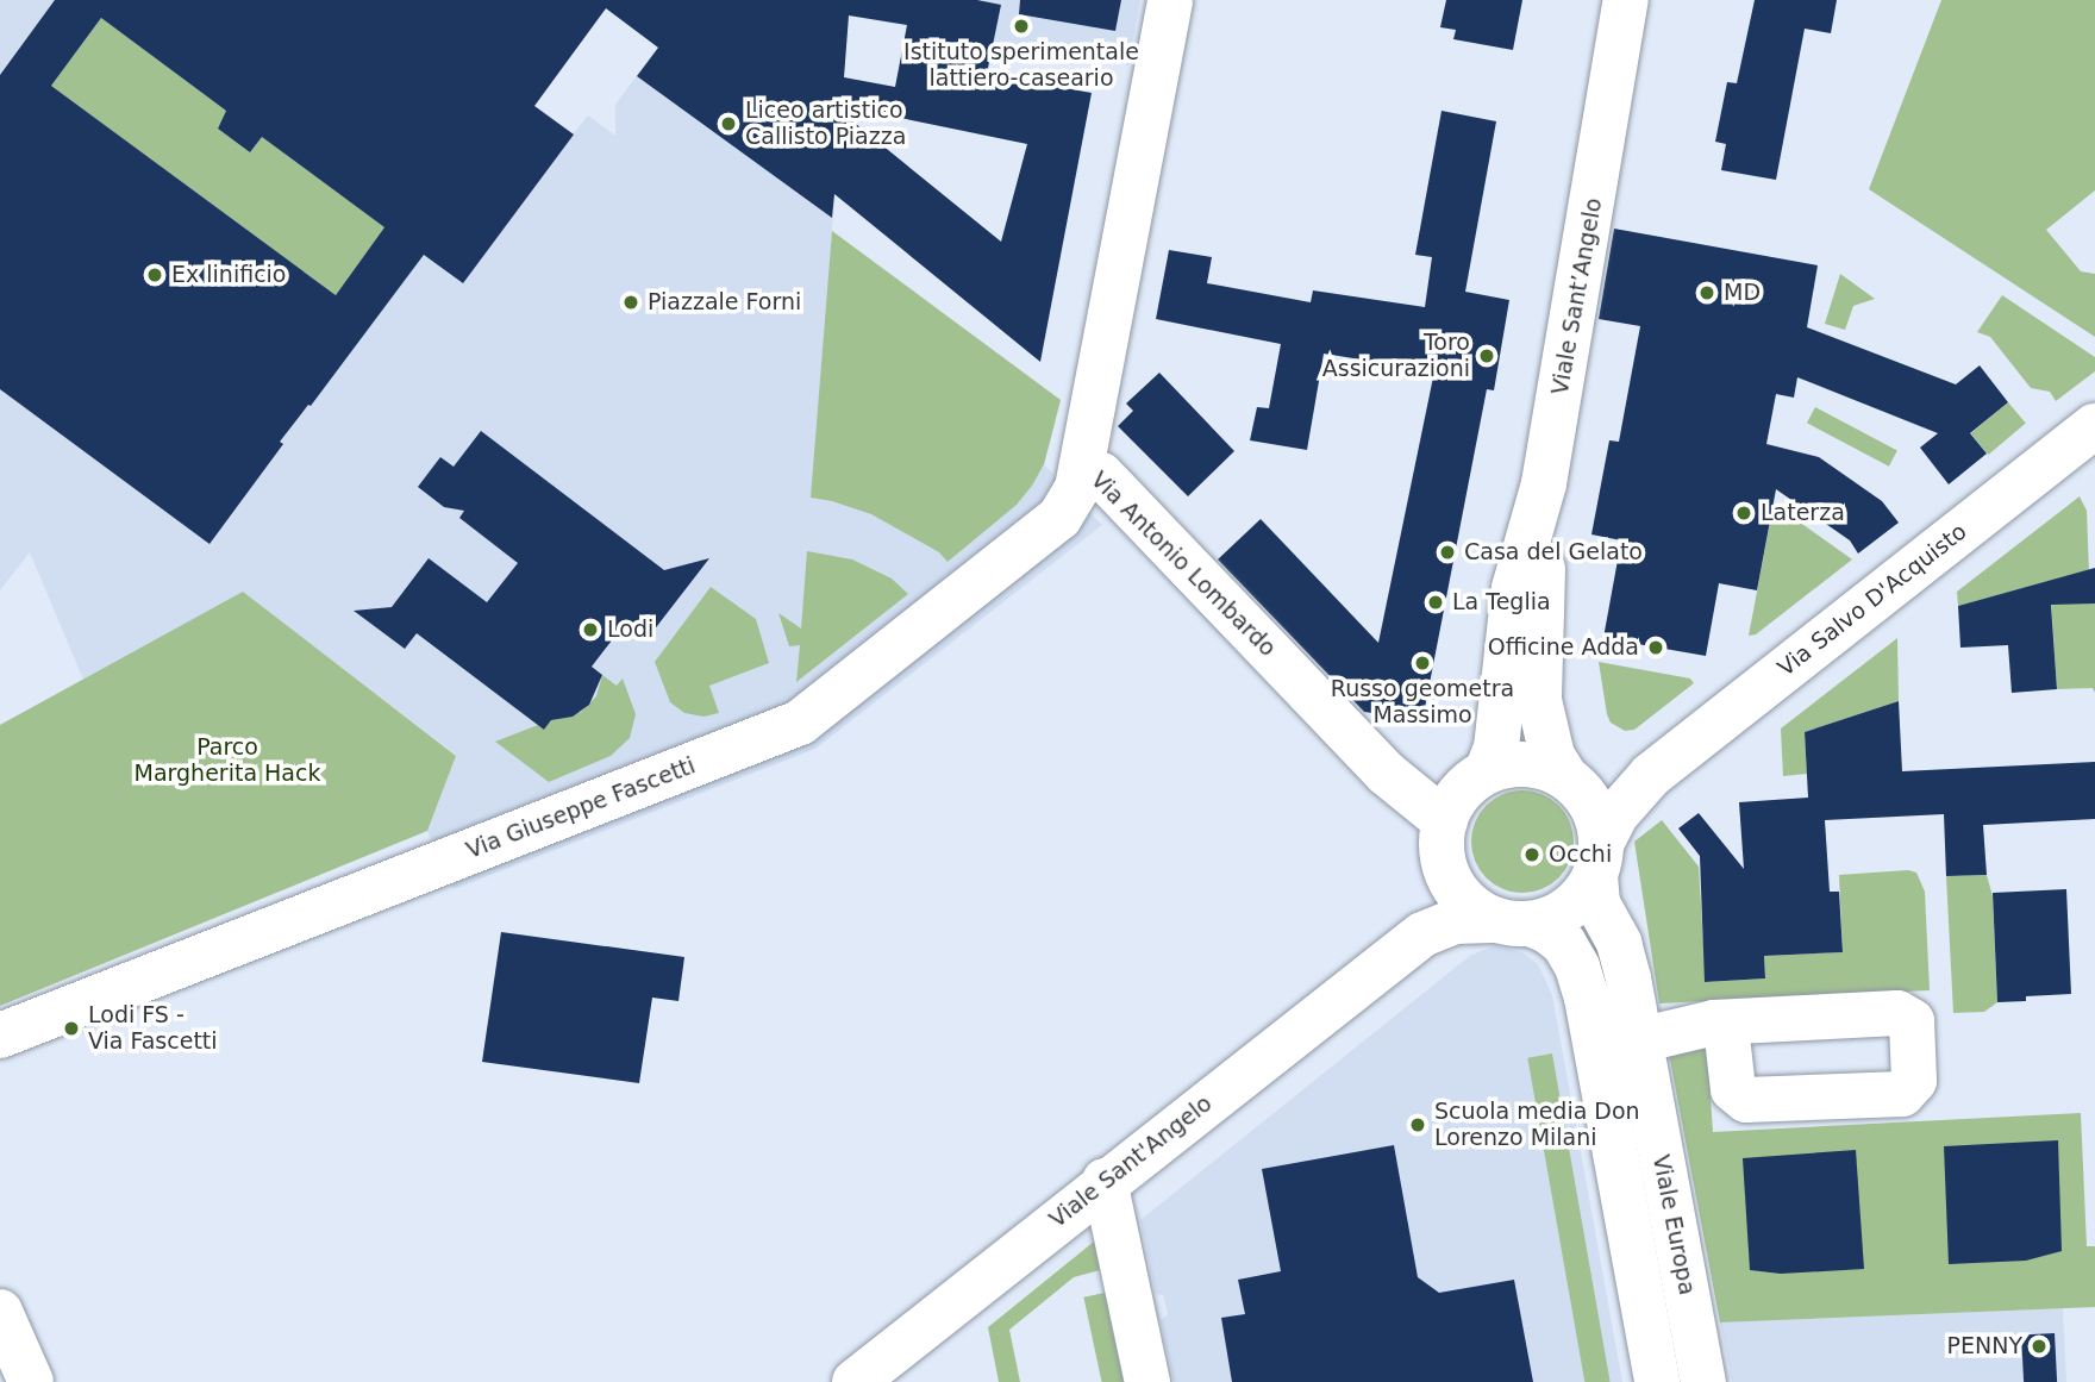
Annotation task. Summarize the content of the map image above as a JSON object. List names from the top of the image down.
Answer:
{
  "streets": {
    "street": [
      "Viale Sant’Angelo",
      "Via Antonio Lombardo",
      "Via Salvo D'Acquisto",
      "Via Giuseppe Fascetti",
      "Viale Sant'Angelo",
      "Viale Europa"
    ]
  },
  "crossings": [
    ["Viale Sant’Angelo", "Via Antonio Lombardo"],
    ["Viale Sant’Angelo", "Via Salvo D'Acquisto"],
    ["Viale Sant’Angelo", "Viale Sant'Angelo"],
    ["Viale Sant’Angelo", "Viale Europa"],
    ["Via Antonio Lombardo", "Via Salvo D'Acquisto"],
    ["Via Antonio Lombardo", "Via Giuseppe Fascetti"],
    ["Via Antonio Lombardo", "Viale Sant'Angelo"],
    ["Via Antonio Lombardo", "Viale Europa"],
    ["Via Salvo D'Acquisto", "Viale Sant'Angelo"],
    ["Via Salvo D'Acquisto", "Viale Europa"],
    ["Viale Sant'Angelo", "Viale Europa"]
  ],
  "parks": ["Parco Margherita Hack"],
  "places": [
    "Istituto sperimentale lattiero-caseario",
    "Liceo artistico Callisto Piazza",
    "Ex linificio",
    "MD",
    "Piazzale Forni",
    "Toro Assicurazioni",
    "Laterza",
    "Casa del Gelato",
    "La Teglia",
    "Lodi",
    "Officine Adda",
    "Russo geometra Massimo",
    "Occhi",
    "Lodi FS - Via Fascetti",
    "Scuola media Don Lorenzo Milani",
    "PENNY"
  ]
}
